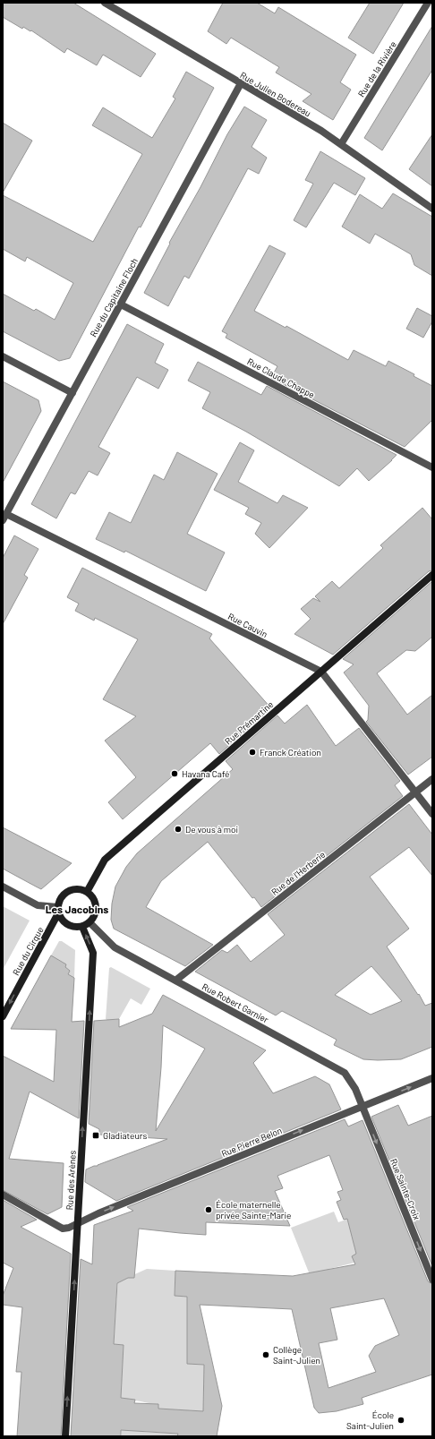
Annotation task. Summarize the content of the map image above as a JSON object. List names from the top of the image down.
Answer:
{
  "streets": {
    "street": [
      "Rue de la Rivière",
      "Rue Julien Bodereau",
      "Rue du Capitaine Floch",
      "Rue Claude Chappe",
      "Rue Cauvin",
      "Rue Prémartine",
      "Rue de l'Herberie",
      "Rue du Cirque",
      "Rue Robert Garnier",
      "Rue Pierre Belon",
      "Rue des Arènes",
      "Rue Sainte-Croix"
    ]
  },
  "crossings": [
    ["Rue de la Rivière", "Rue Julien Bodereau"],
    ["Rue Julien Bodereau", "Rue du Capitaine Floch"],
    ["Rue du Capitaine Floch", "Rue Claude Chappe"],
    ["Rue du Capitaine Floch", "Rue Cauvin"],
    ["Rue Cauvin", "Rue Prémartine"],
    ["Rue Cauvin", "Rue de l'Herberie"],
    ["Rue Prémartine", "Rue du Cirque"],
    ["Rue Prémartine", "Rue Robert Garnier"],
    ["Rue Prémartine", "Rue des Arènes"],
    ["Rue de l'Herberie", "Rue Robert Garnier"],
    ["Rue du Cirque", "Rue Robert Garnier"],
    ["Rue du Cirque", "Rue des Arènes"],
    ["Rue Robert Garnier", "Rue Pierre Belon"],
    ["Rue Robert Garnier", "Rue des Arènes"],
    ["Rue Robert Garnier", "Rue Sainte-Croix"],
    ["Rue Pierre Belon", "Rue des Arènes"],
    ["Rue Pierre Belon", "Rue Sainte-Croix"]
  ],
  "one_way": [
    "Rue du Cirque",
    "Rue Pierre Belon",
    "Rue des Arènes",
    "Rue Sainte-Croix"
  ],
  "districts": ["Les Jacobins"],
  "places": {
    "other": [
      "Franck Création",
      "Havana Café",
      "De vous à moi",
      "École maternelle privée Sainte-Marie",
      "Collège Saint-Julien",
      "École Saint-Julien"
    ],
    "transit": ["Gladiateurs"]
  }
}
